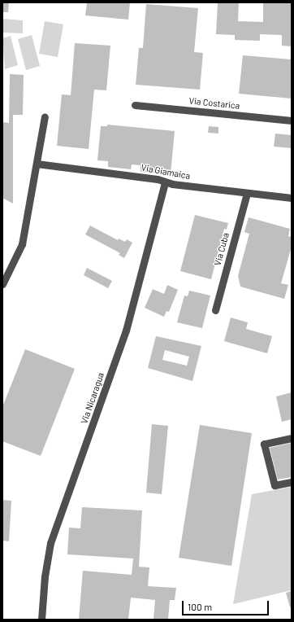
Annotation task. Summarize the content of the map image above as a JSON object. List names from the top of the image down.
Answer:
{
  "streets": {
    "street": [
      "Via Costarica",
      "Via Giamaica",
      "Via Cuba",
      "Via Nicaragua"
    ]
  },
  "crossings": [
    ["Via Giamaica", "Via Cuba"],
    ["Via Giamaica", "Via Nicaragua"]
  ],
  "scale_bar": "100 m"
}
